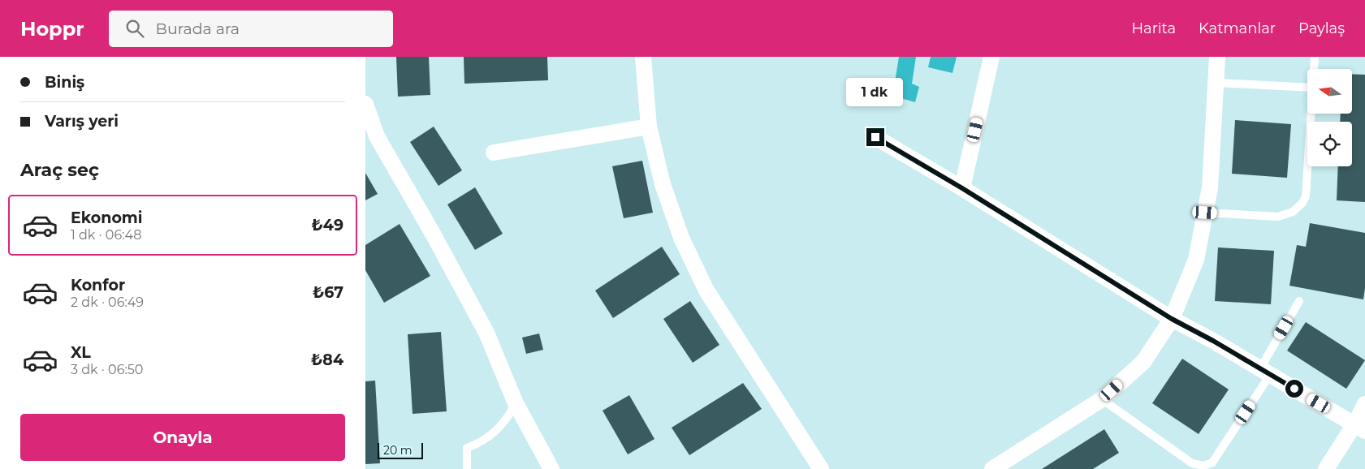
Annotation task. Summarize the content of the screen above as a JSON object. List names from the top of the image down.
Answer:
{
  "scale_bar": "20 m",
  "north": "left",
  "page": {
    "header": "Hoppr",
    "search": "Burada ara",
    "nav": ["Harita", "Katmanlar", "Paylaş"],
    "banner": ["Biniş", "Varış yeri"],
    "bubble": "1 dk",
    "heading": "Araç seç",
    "list": [
      {
        "name": "Ekonomi",
        "note": "1 dk · 06:48",
        "value": "₺49"
      },
      {
        "name": "Konfor",
        "note": "2 dk · 06:49",
        "value": "₺67"
      },
      {
        "name": "XL",
        "note": "3 dk · 06:50",
        "value": "₺84"
      }
    ],
    "buttons": "Onayla",
    "scale": "20 m"
  }
}
